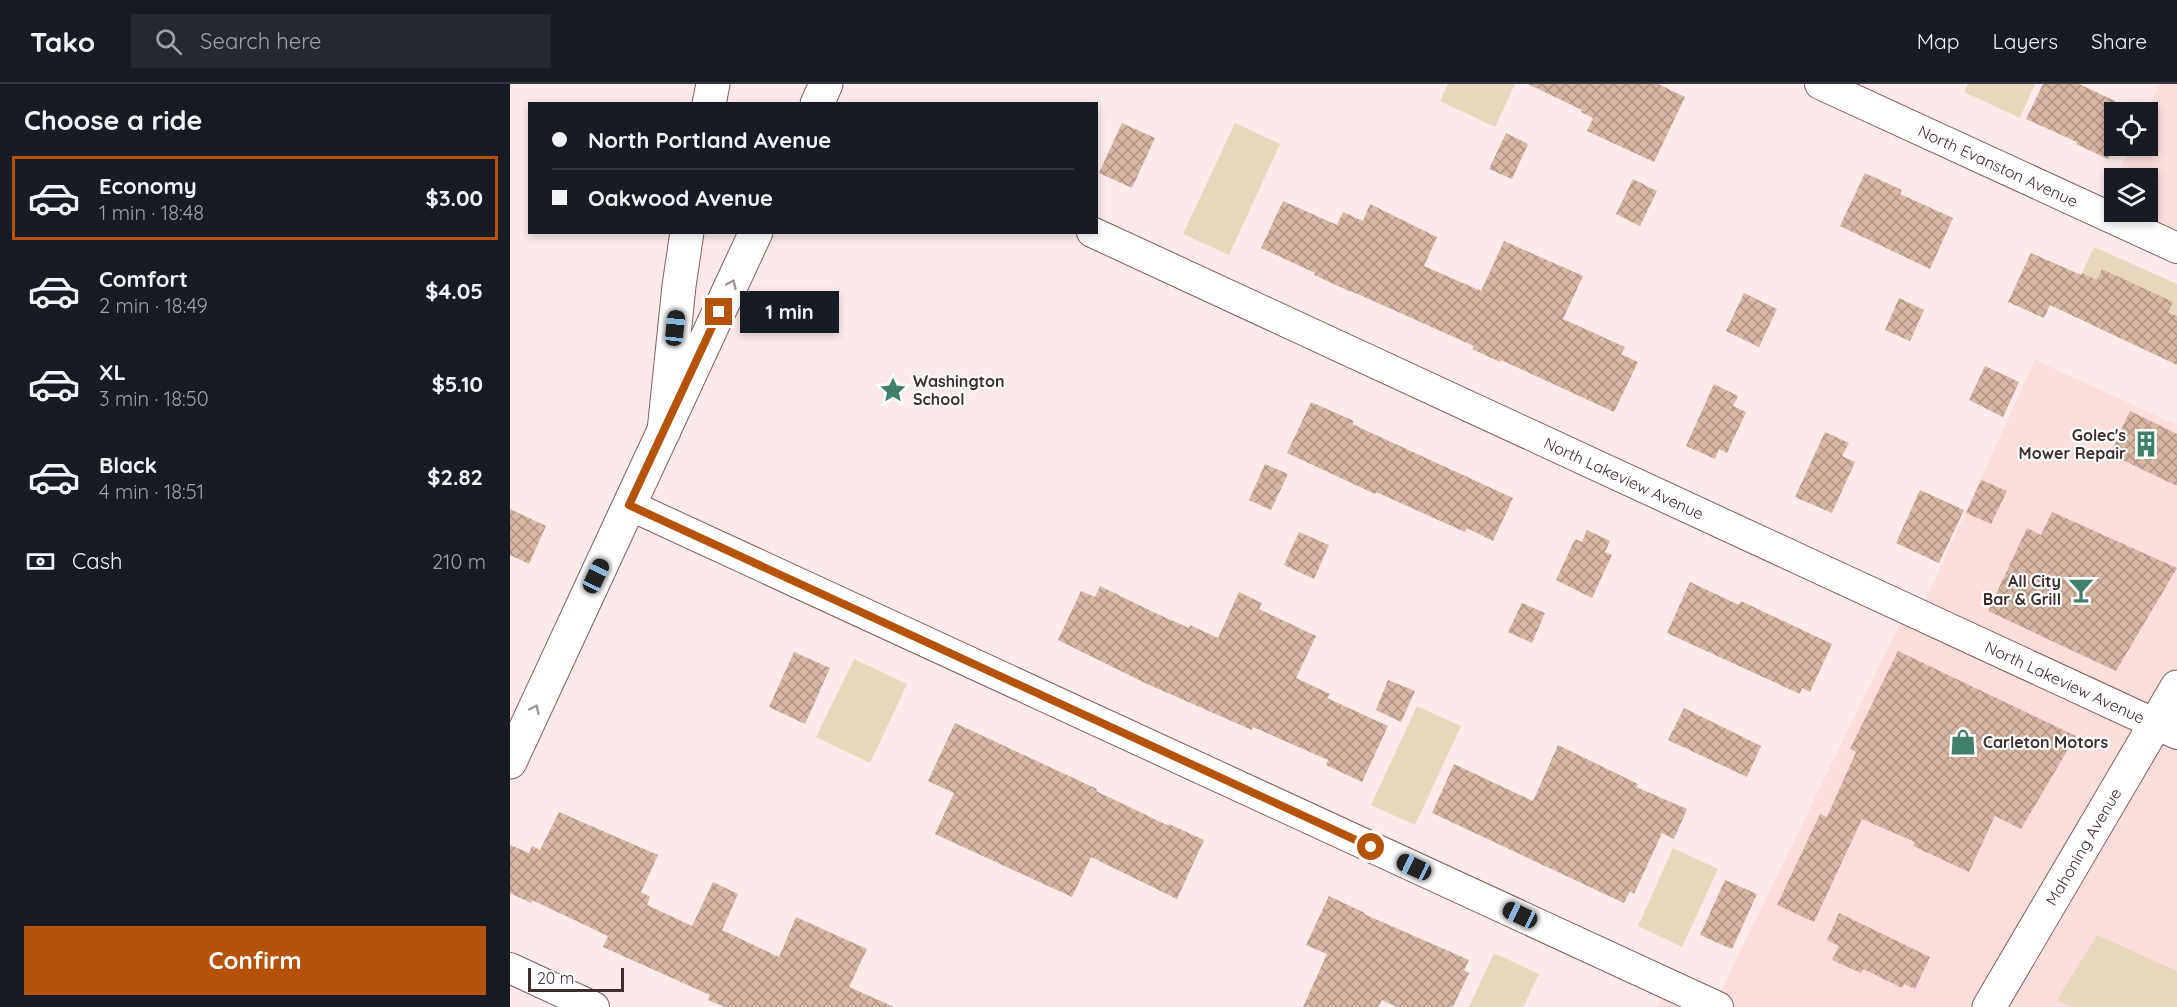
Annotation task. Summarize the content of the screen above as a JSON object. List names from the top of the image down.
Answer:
{
  "streets": {
    "main road": ["Mahoning Avenue"],
    "street": ["North Evanston Avenue", "North Lakeview Avenue"]
  },
  "crossings": [
    ["North Lakeview Avenue", "Mahoning Avenue"]
  ],
  "places": {
    "place": ["Washington School"],
    "building": ["Golec's Mower Repair"],
    "bar": ["All City Bar & Grill"],
    "shop": ["Carleton Motors"]
  },
  "scale_bar": "20 m",
  "page": {
    "header": "Tako",
    "search": "Search here",
    "nav": ["Map", "Layers", "Share"],
    "heading": "Choose a ride",
    "banner": ["North Portland Avenue", "Oakwood Avenue"],
    "list": [
      {
        "name": "Economy",
        "note": "1 min · 18:48",
        "value": "$3.00"
      },
      {
        "name": "Comfort",
        "note": "2 min · 18:49",
        "value": "$4.05"
      },
      {
        "name": "XL",
        "note": "3 min · 18:50",
        "value": "$5.10"
      },
      {
        "name": "Black",
        "note": "4 min · 18:51",
        "value": "$2.82"
      }
    ],
    "bubble": "1 min",
    "pay": ["Cash", "210 m"],
    "buttons": "Confirm",
    "scale": "20 m"
  }
}
